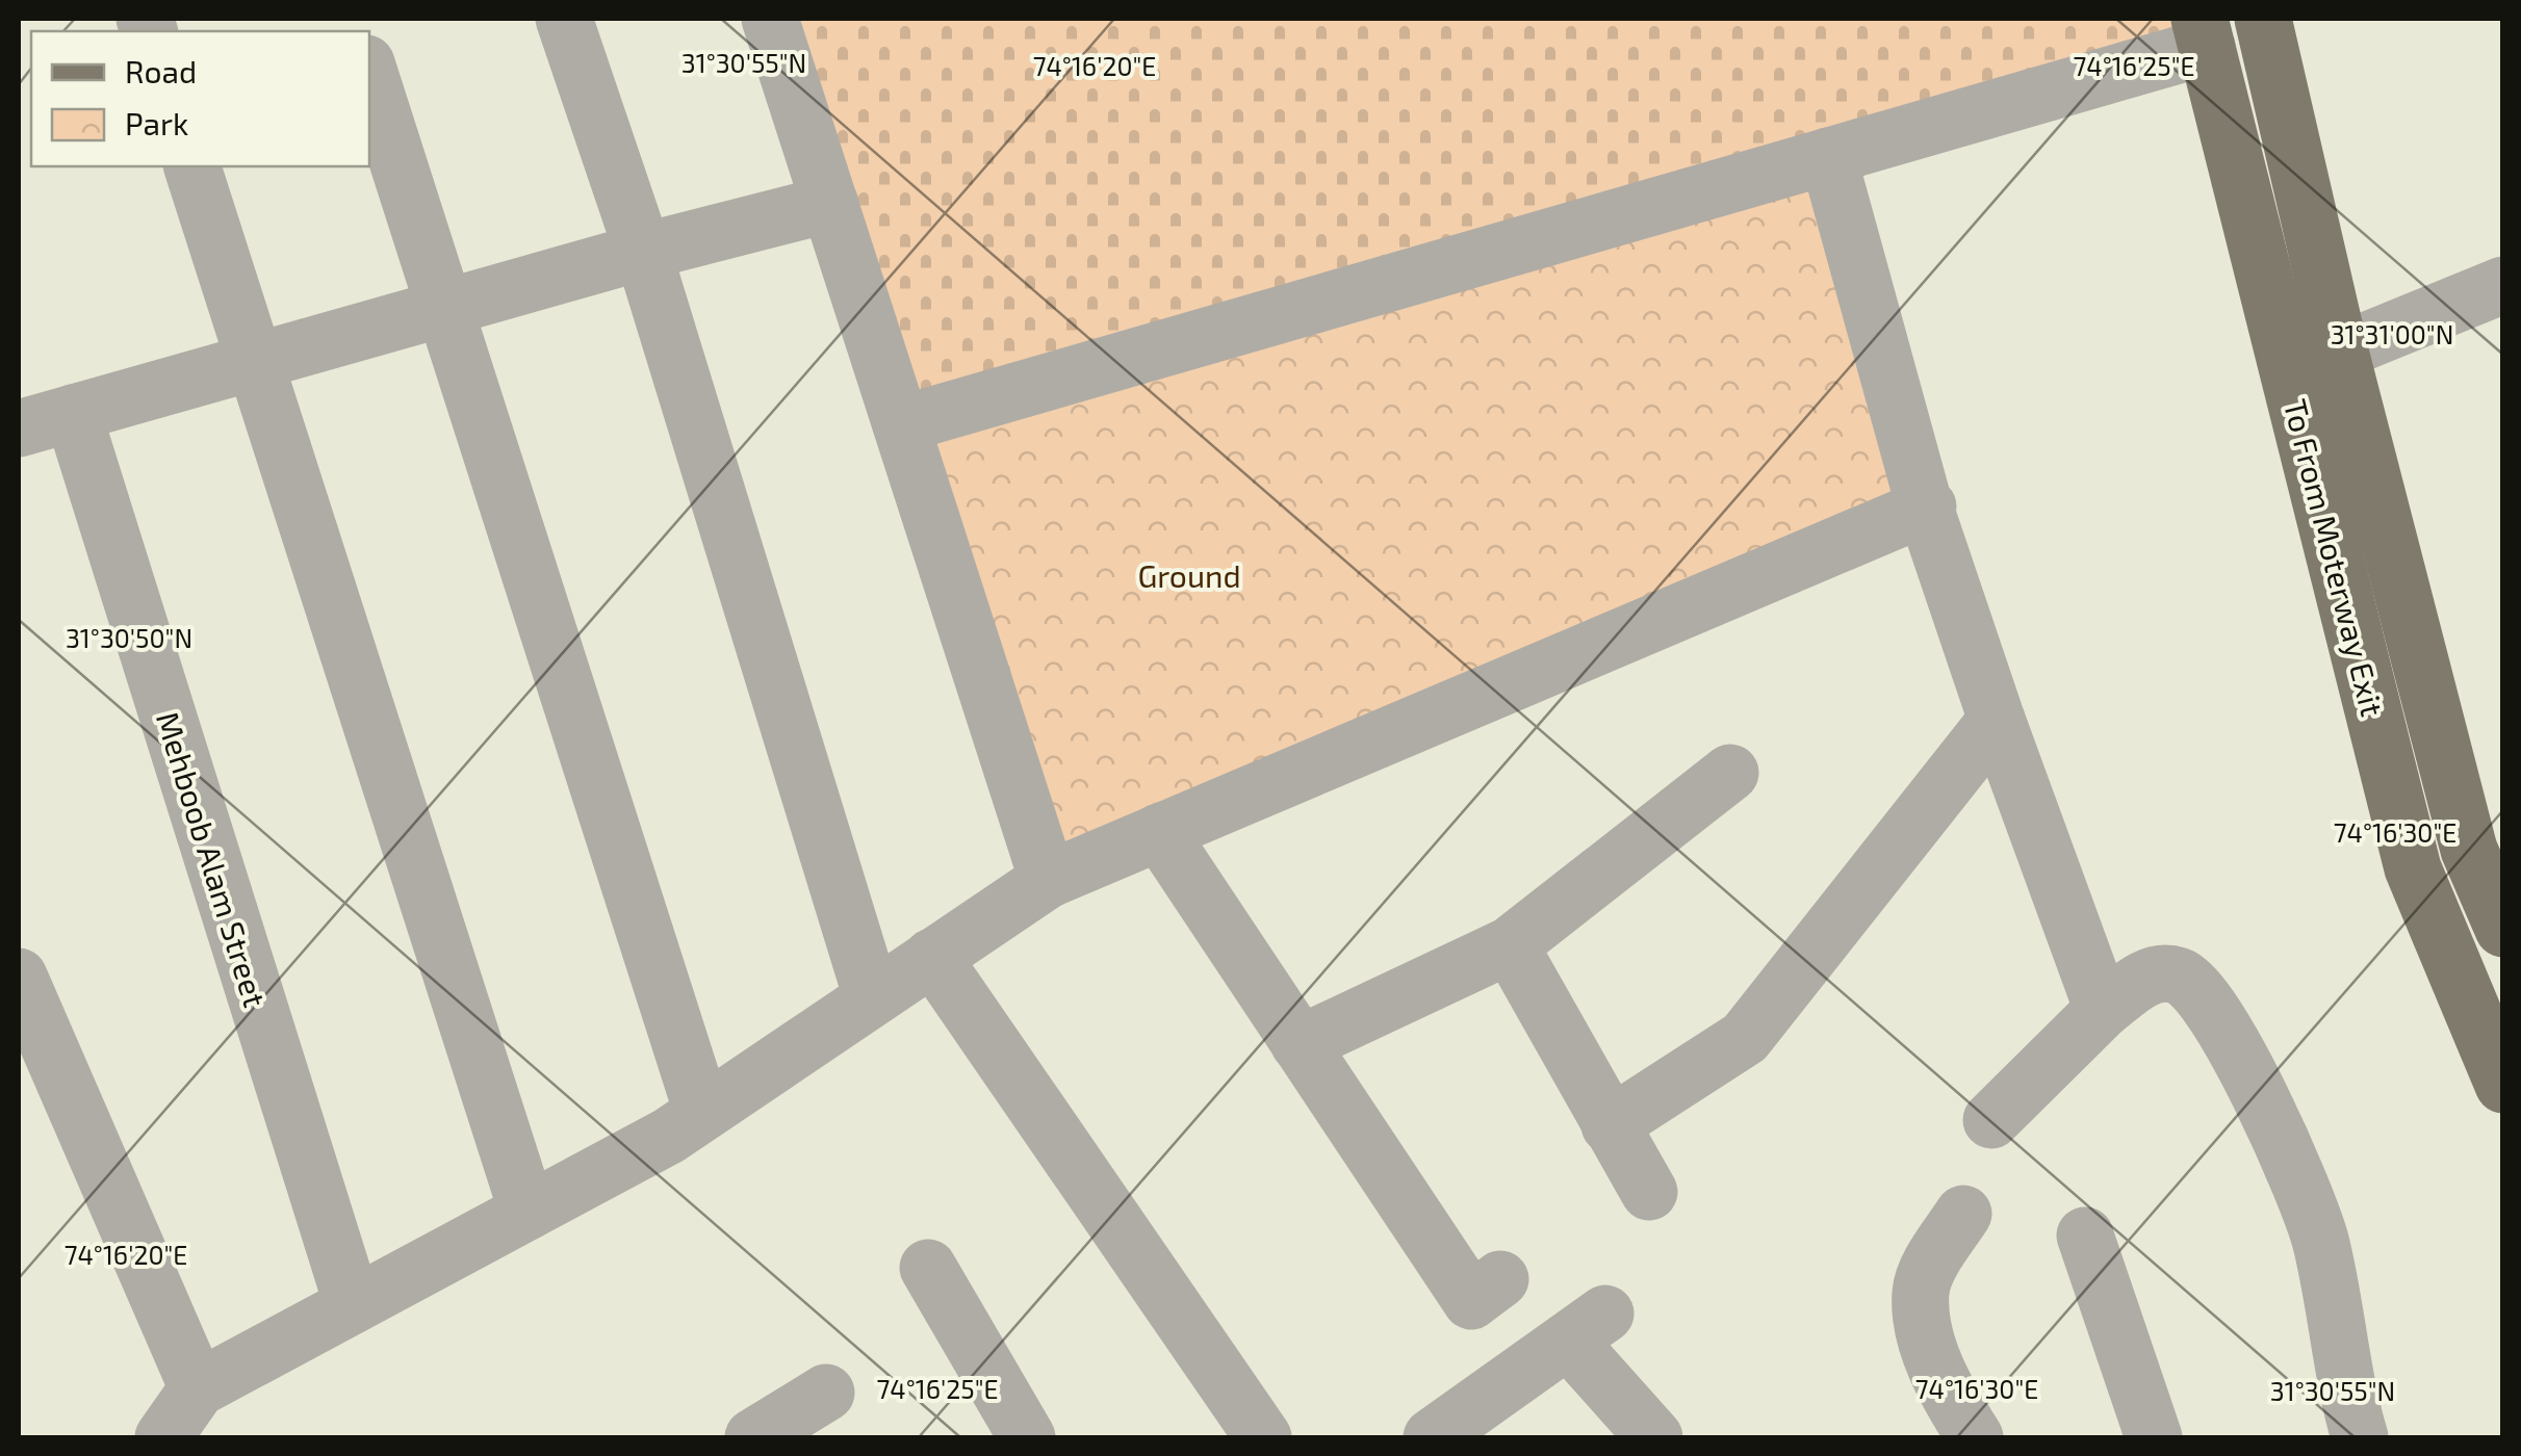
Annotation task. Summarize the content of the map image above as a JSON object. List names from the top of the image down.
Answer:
{
  "streets": {
    "main road": ["To From Moterway Exit"],
    "street": ["Mehboob Alam Street"]
  },
  "parks": ["Ground"],
  "legend": ["Road", "Park"],
  "coordinates": [
    "31°30'55\"N",
    "74°16'20\"E",
    "74°16'25\"E",
    "31°31'00\"N",
    "31°30'50\"N",
    "74°16'30\"E"
  ]
}
